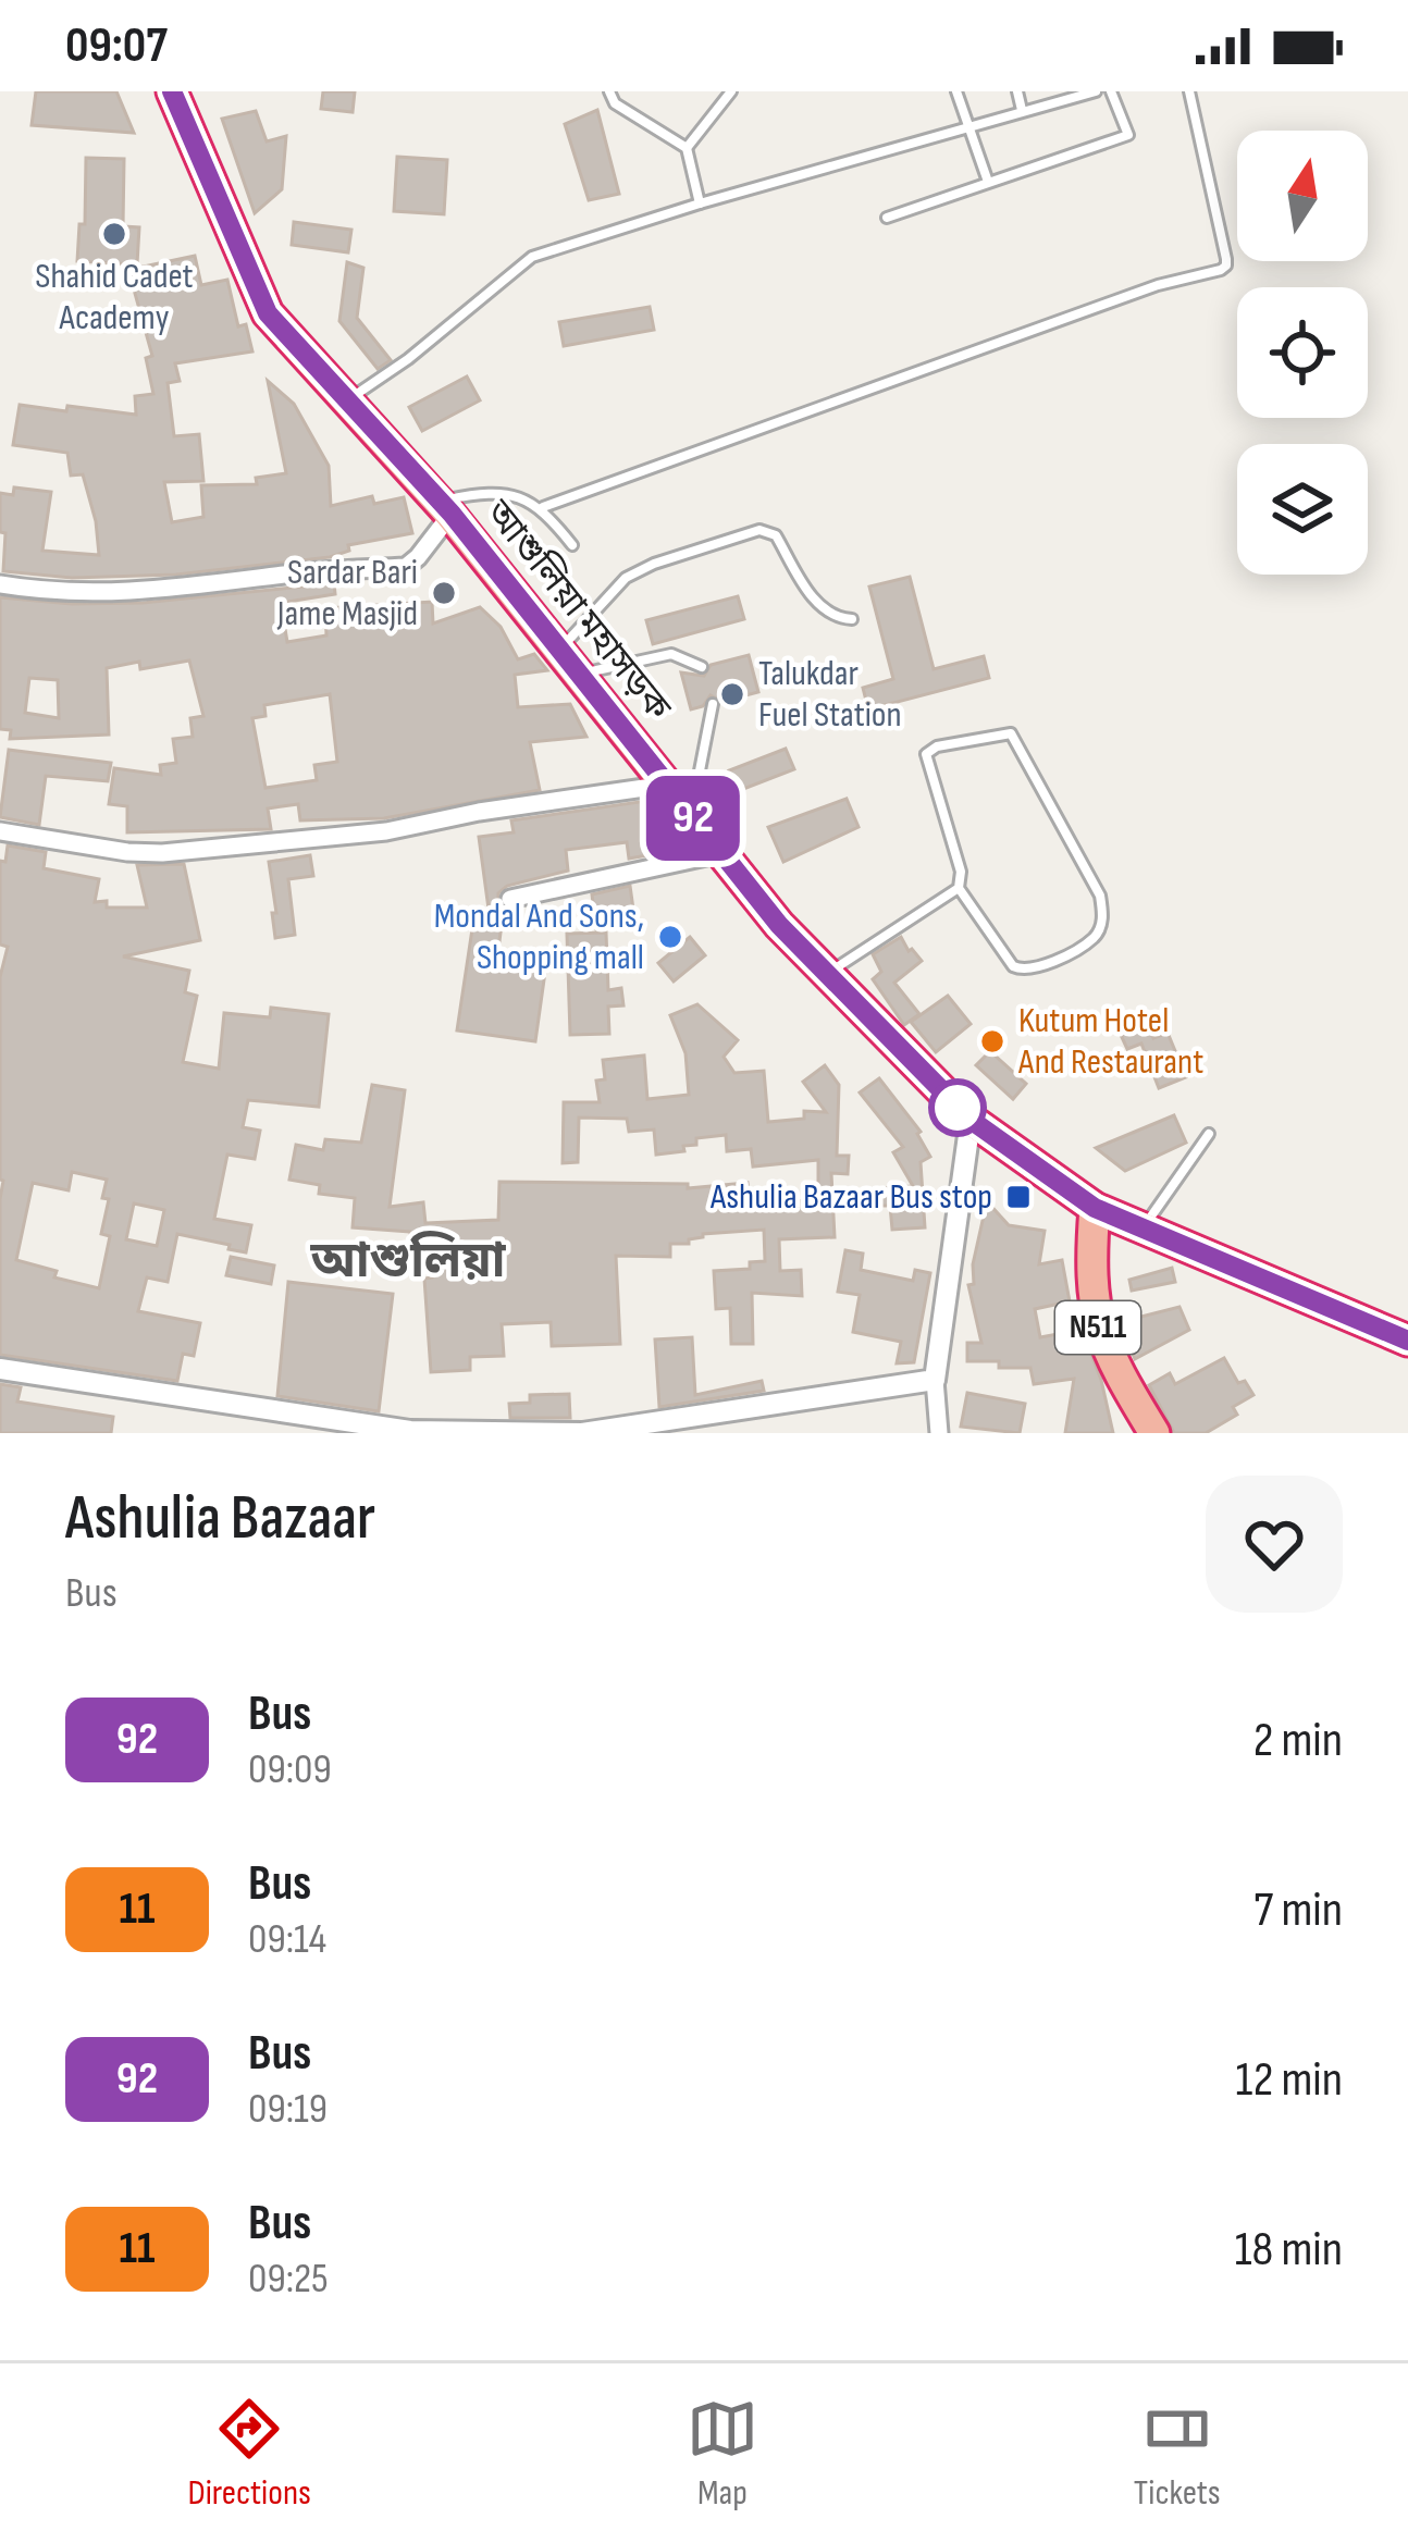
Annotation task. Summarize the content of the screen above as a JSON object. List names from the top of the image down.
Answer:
{
  "streets": {
    "highway": ["আশুলিয়া মহাসড়ক", "N511"]
  },
  "crossings": [
    ["আশুলিয়া মহাসড়ক", "N511"]
  ],
  "districts": ["আশুলিয়া"],
  "places": {
    "other": [
      "Shahid Cadet Academy",
      "Sardar Bari Jame Masjid",
      "Talukdar Fuel Station",
      "Mondal And Sons, Shopping mall",
      "Kutum Hotel And Restaurant"
    ],
    "transit": ["Ashulia Bazaar Bus stop"]
  },
  "lines": ["bus line 92"],
  "north": "top",
  "page": {
    "status": "09:07",
    "on_map": "92",
    "heading": ["Ashulia Bazaar", "Bus"],
    "list": [
      {
        "mark": "92",
        "name": "Bus",
        "note": "09:09",
        "value": "2 min"
      },
      {
        "mark": "11",
        "name": "Bus",
        "note": "09:14",
        "value": "7 min"
      },
      {
        "mark": "92",
        "name": "Bus",
        "note": "09:19",
        "value": "12 min"
      },
      {
        "mark": "11",
        "name": "Bus",
        "note": "09:25",
        "value": "18 min"
      }
    ],
    "tabs": ["Directions", "Map", "Tickets"]
  }
}
